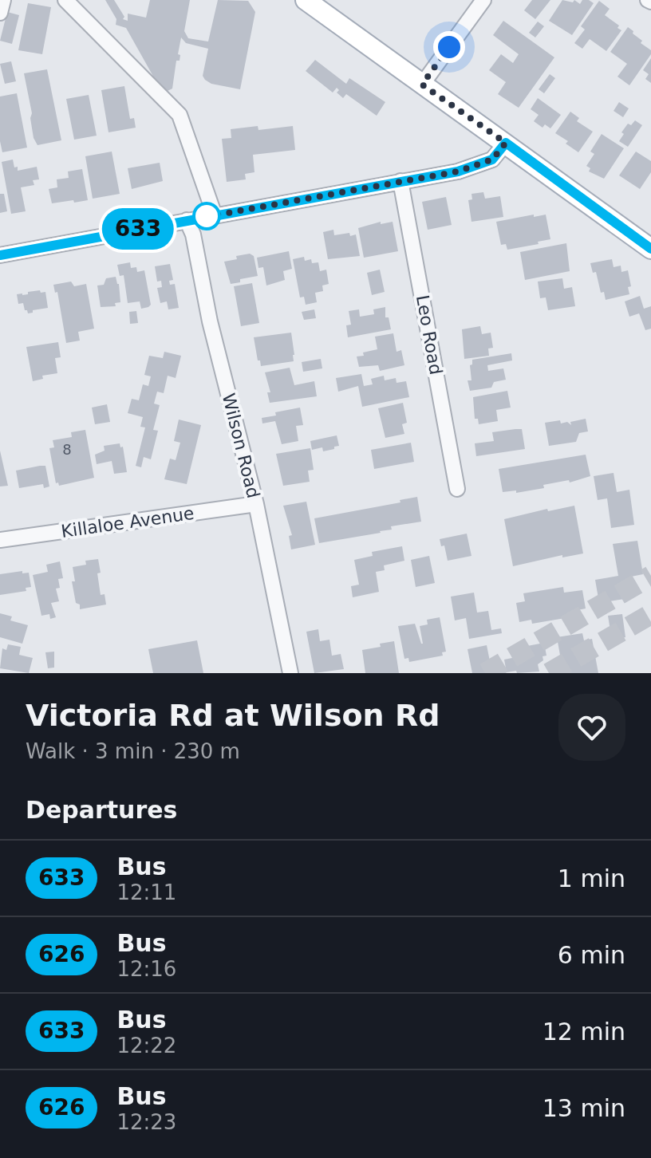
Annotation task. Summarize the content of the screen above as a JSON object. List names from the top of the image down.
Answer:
{
  "streets": {
    "street": ["Leo Road", "Wilson Road", "Killaloe Avenue"]
  },
  "crossings": [
    ["Wilson Road", "Killaloe Avenue"]
  ],
  "lines": ["bus line 633"],
  "house_numbers": ["8"],
  "page": {
    "on_map": "633",
    "heading": [
      ["Victoria Rd at Wilson Rd", "Walk · 3 min · 230 m"],
      "Departures"
    ],
    "list": [
      {
        "mark": "633",
        "name": "Bus",
        "note": "12:11",
        "value": "1 min"
      },
      {
        "mark": "626",
        "name": "Bus",
        "note": "12:16",
        "value": "6 min"
      },
      {
        "mark": "633",
        "name": "Bus",
        "note": "12:22",
        "value": "12 min"
      },
      {
        "mark": "626",
        "name": "Bus",
        "note": "12:23",
        "value": "13 min"
      }
    ]
  }
}
